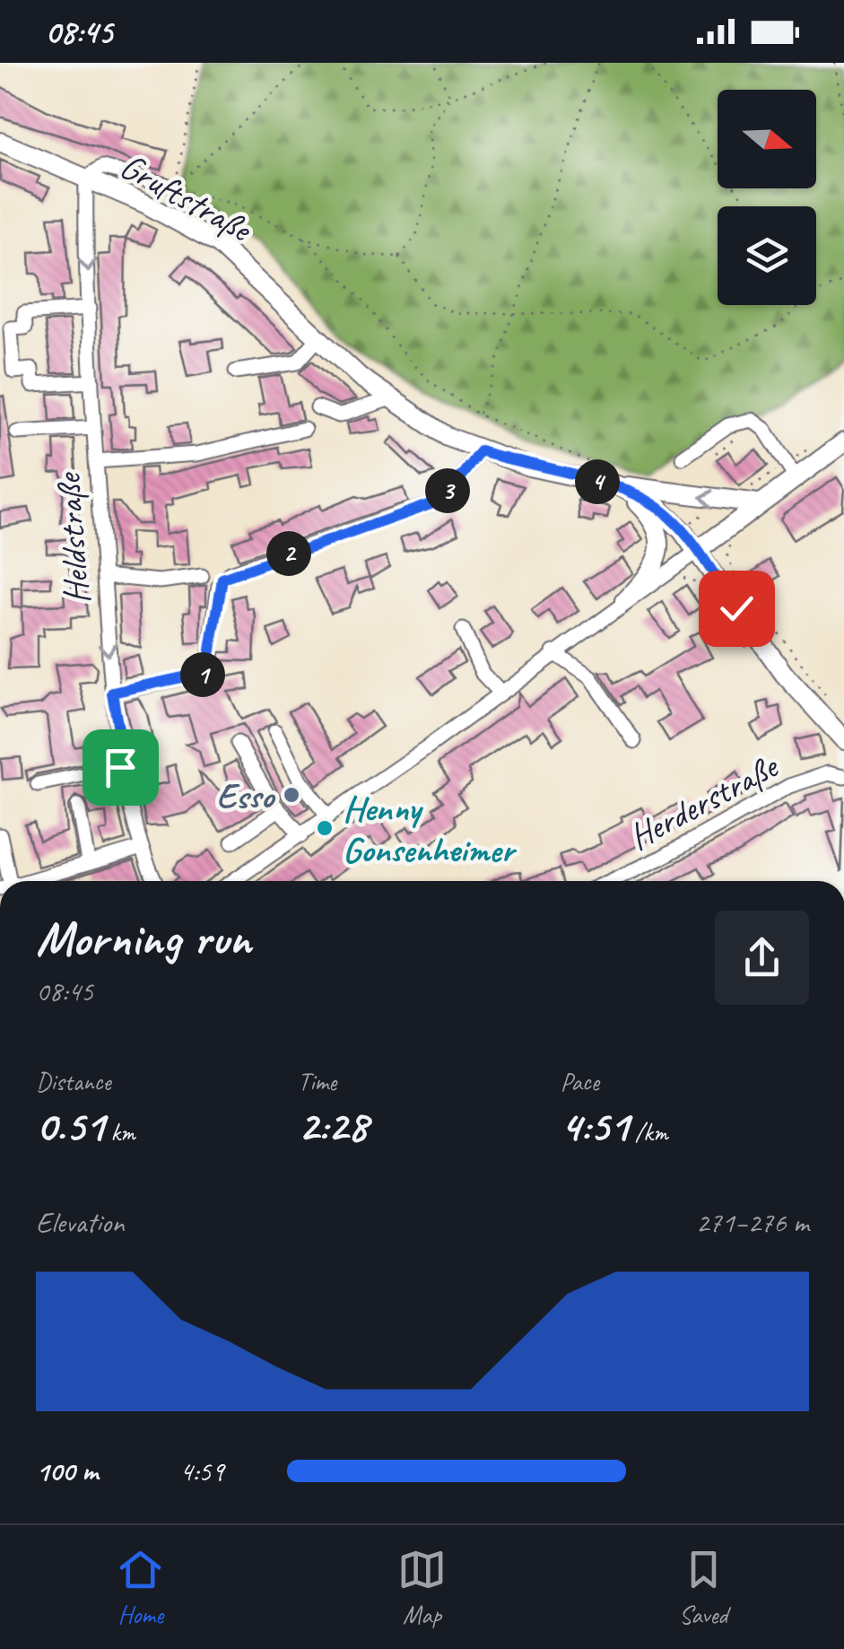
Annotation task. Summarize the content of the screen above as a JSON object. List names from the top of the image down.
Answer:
{
  "streets": {
    "main road": ["Gruftstraße"],
    "street": ["Heldstraße", "Herderstraße"]
  },
  "crossings": [
    ["Gruftstraße", "Heldstraße"]
  ],
  "places": ["Esso", "Henny Gonsenheimer"],
  "north": "right",
  "page": {
    "status": "08:45",
    "pins": [
      "4",
      "3",
      "2",
      "1"
    ],
    "heading": ["Morning run", "08:45"],
    "stats": [
      ["Distance", "0.51 km"],
      ["Time", "2:28"],
      ["Pace", "4:51 /km"]
    ],
    "chart": ["Elevation", "271–276 m"],
    "list": [
      {
        "name": "100 m",
        "note": "4:59"
      }
    ],
    "tabs": ["Home", "Map", "Saved"]
  }
}
